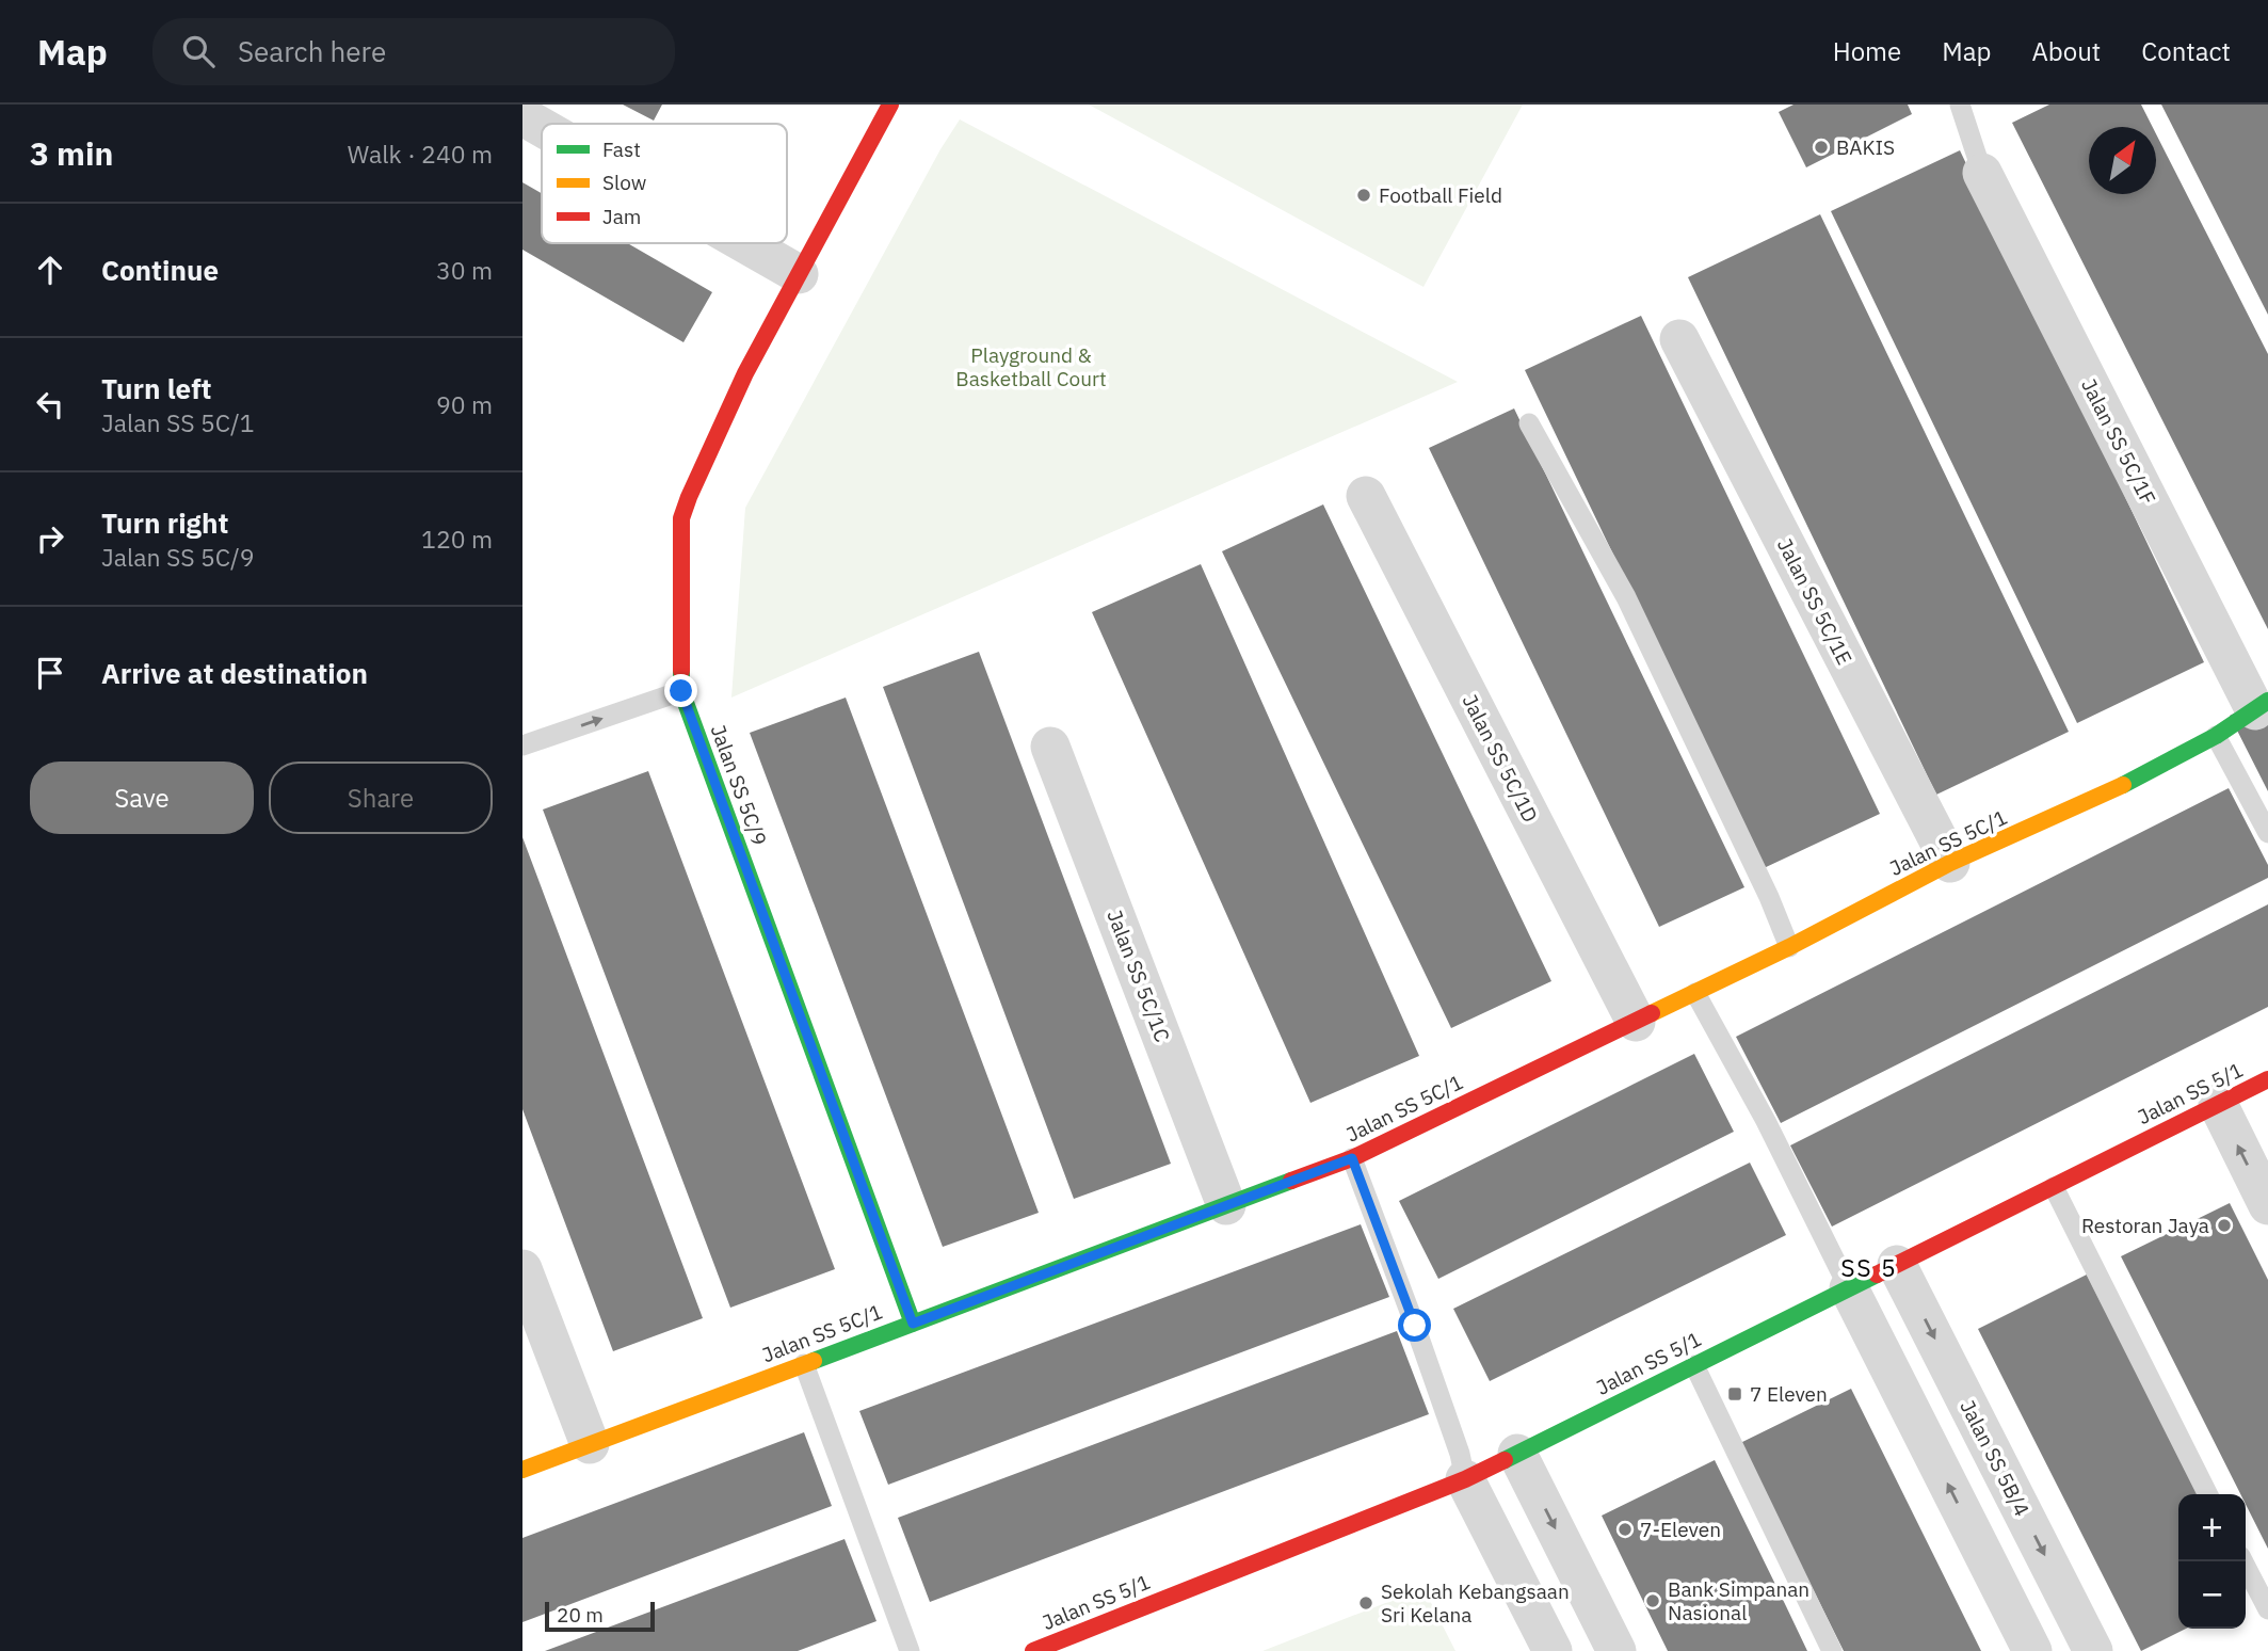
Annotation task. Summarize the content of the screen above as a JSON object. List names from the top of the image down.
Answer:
{
  "streets": {
    "street": [
      "Jalan SS 5C/1F",
      "Jalan SS 5C/1E",
      "Jalan SS 5C/1D",
      "Jalan SS 5C/9",
      "Jalan SS 5C/1",
      "Jalan SS 5C/1C",
      "Jalan SS 5/1",
      "Jalan SS 5B/4"
    ]
  },
  "crossings": [
    ["Jalan SS 5C/1F", "Jalan SS 5C/1"],
    ["Jalan SS 5C/1E", "Jalan SS 5C/1"],
    ["Jalan SS 5C/1D", "Jalan SS 5C/1"],
    ["Jalan SS 5C/9", "Jalan SS 5C/1"],
    ["Jalan SS 5C/1", "Jalan SS 5C/1C"],
    ["Jalan SS 5/1", "Jalan SS 5B/4"]
  ],
  "districts": ["SS 5"],
  "parks": ["Playground & Basketball Court"],
  "places": {
    "other": [
      "BAKIS",
      "Football Field",
      "Restoran Jaya",
      "7-Eleven",
      "Bank Simpanan Nasional",
      "Sekolah Kebangsaan Sri Kelana"
    ],
    "transit": ["7 Eleven"]
  },
  "legend": ["Fast", "Slow", "Jam"],
  "scale_bar": "20 m",
  "north": "top right",
  "page": {
    "header": "Map",
    "search": "Search here",
    "nav": [
      "Home",
      "Map",
      "About",
      "Contact"
    ],
    "heading": ["3 min", "Walk · 240 m"],
    "list": [
      ["Continue", "30 m"],
      ["Turn left", "Jalan SS 5C/1", "90 m"],
      ["Turn right", "Jalan SS 5C/9", "120 m"],
      "Arrive at destination"
    ],
    "buttons": ["Save", "Share"],
    "map_buttons": ["+", "−"],
    "scale": "20 m"
  }
}
